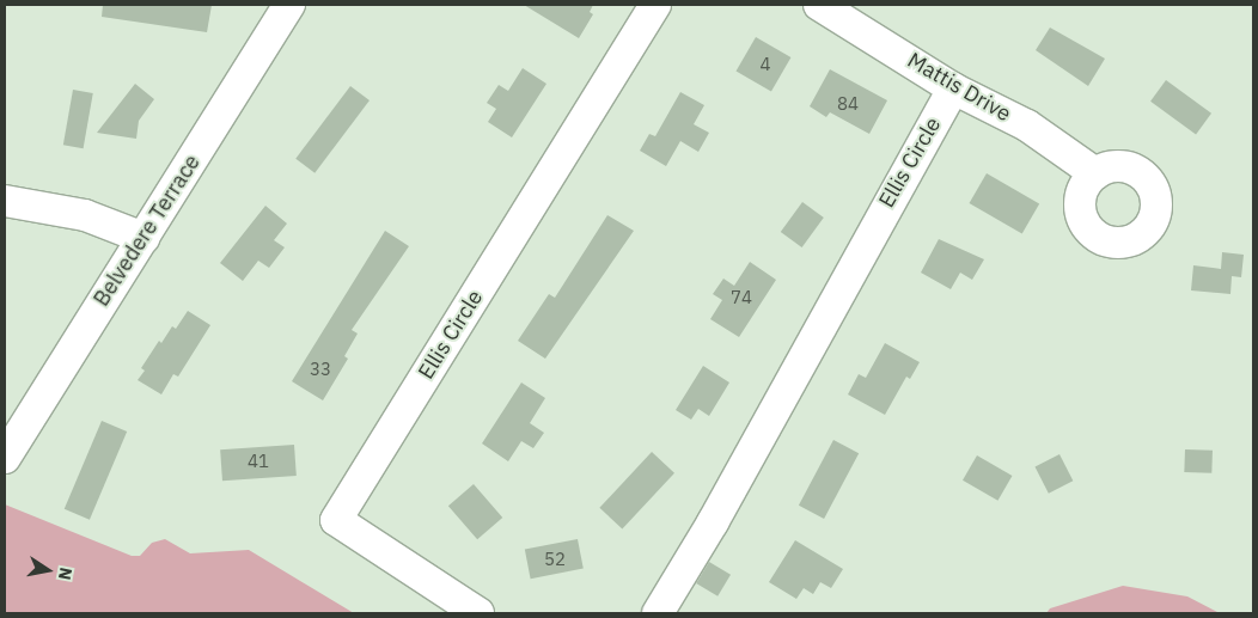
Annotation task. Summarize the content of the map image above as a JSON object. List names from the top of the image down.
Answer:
{
  "streets": {
    "street": ["Mattis Drive", "Ellis Circle", "Belvedere Terrace"]
  },
  "crossings": [
    ["Mattis Drive", "Ellis Circle"]
  ],
  "house_numbers": [
    "4",
    "84",
    "74",
    "33",
    "41",
    "52"
  ],
  "north": "right"
}
